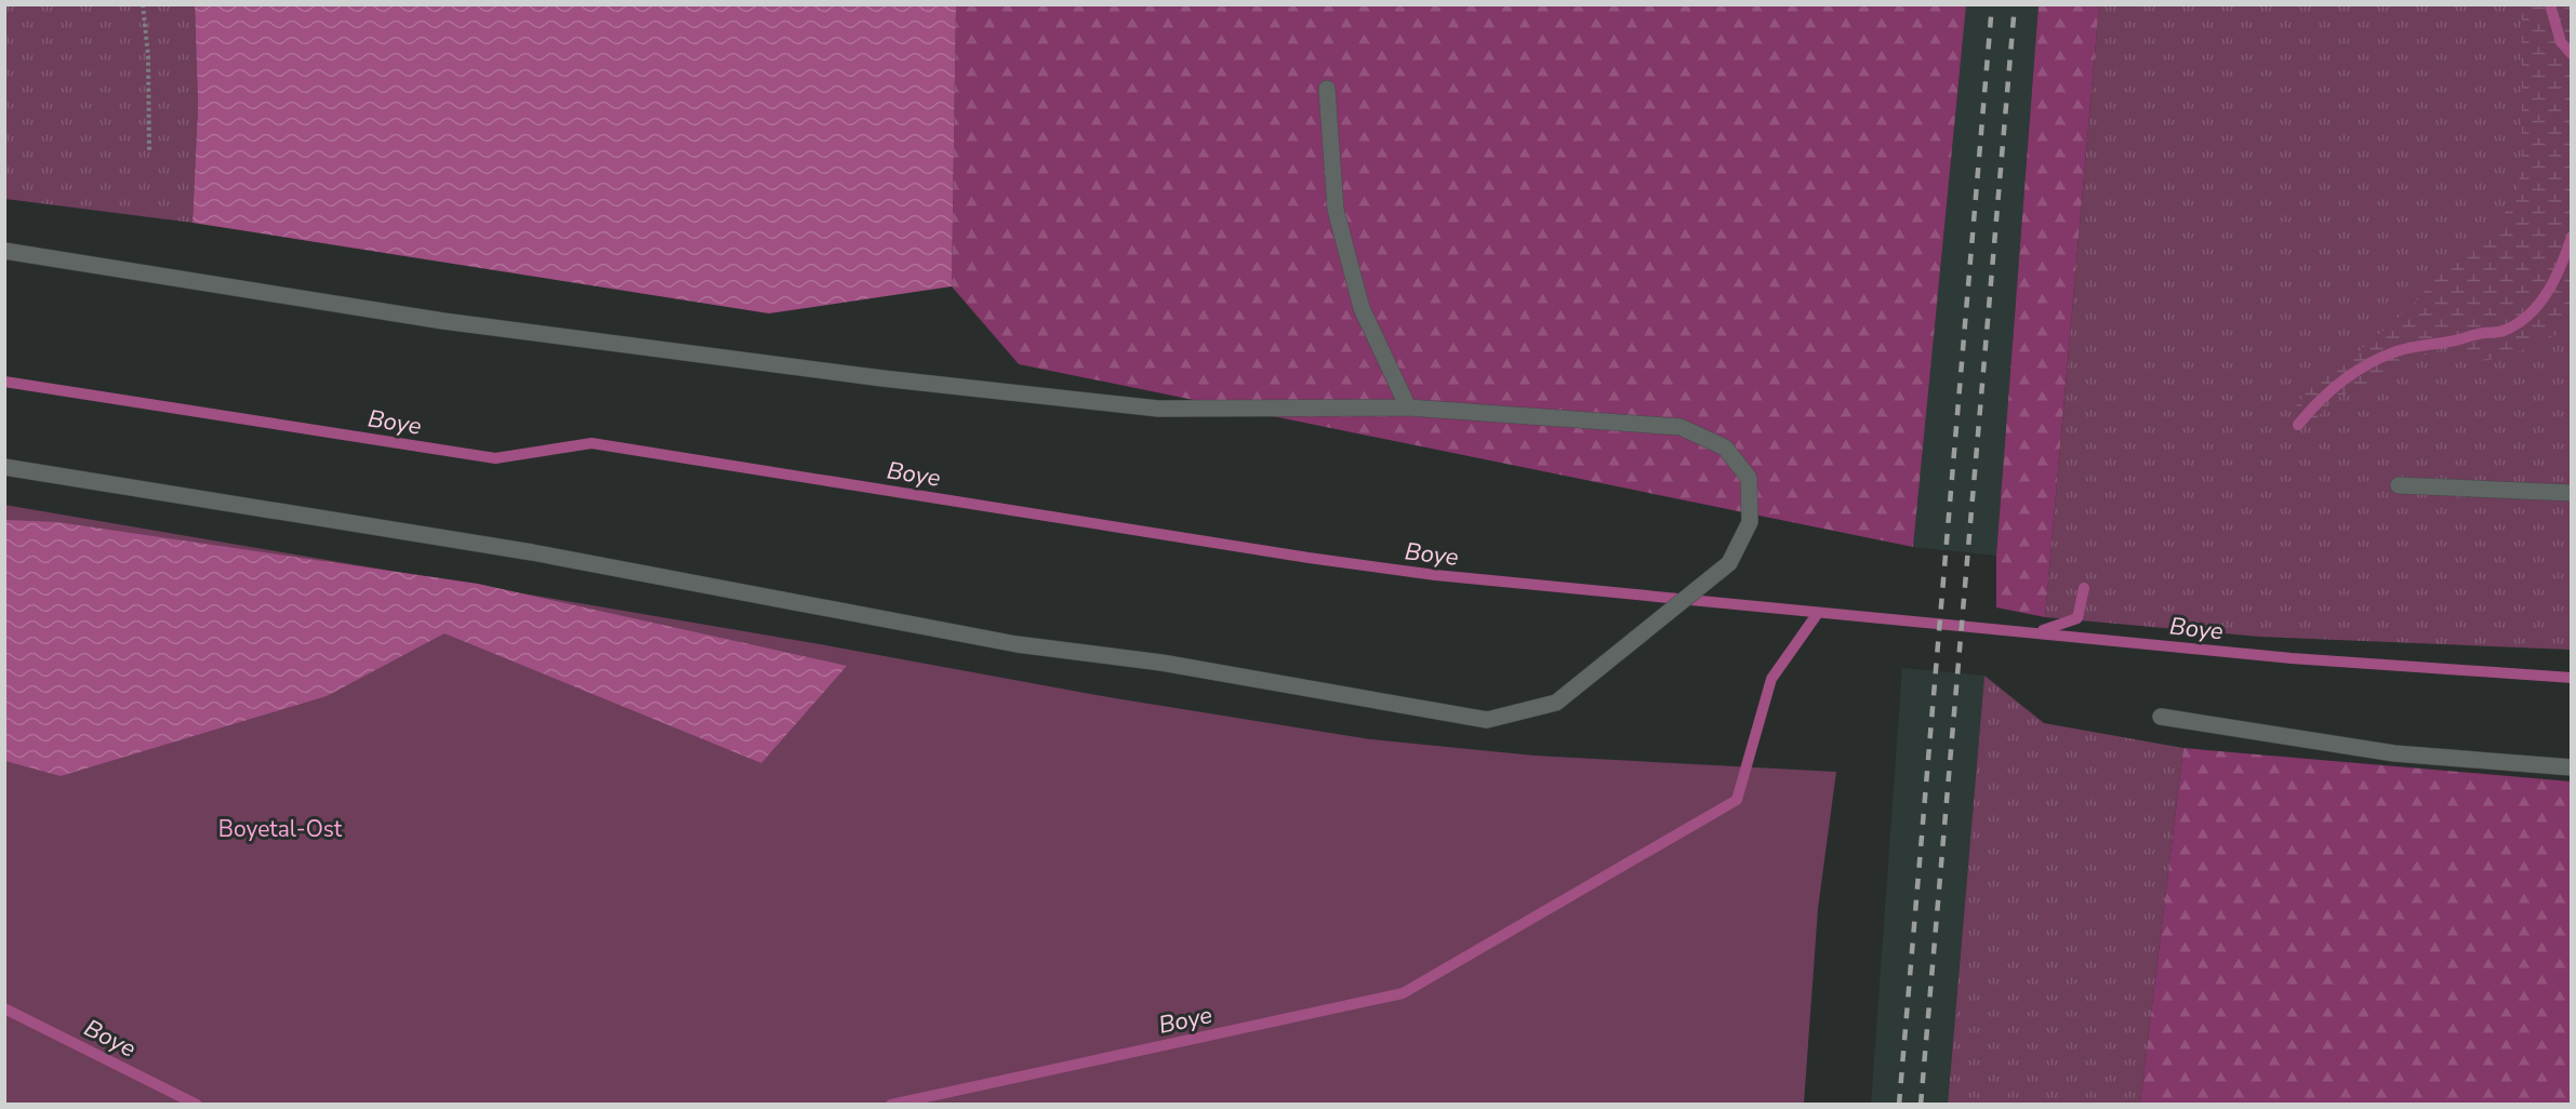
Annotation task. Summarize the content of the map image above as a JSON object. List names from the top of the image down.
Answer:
{
  "water": ["Boye"],
  "parks": ["Boyetal-Ost"]
}
